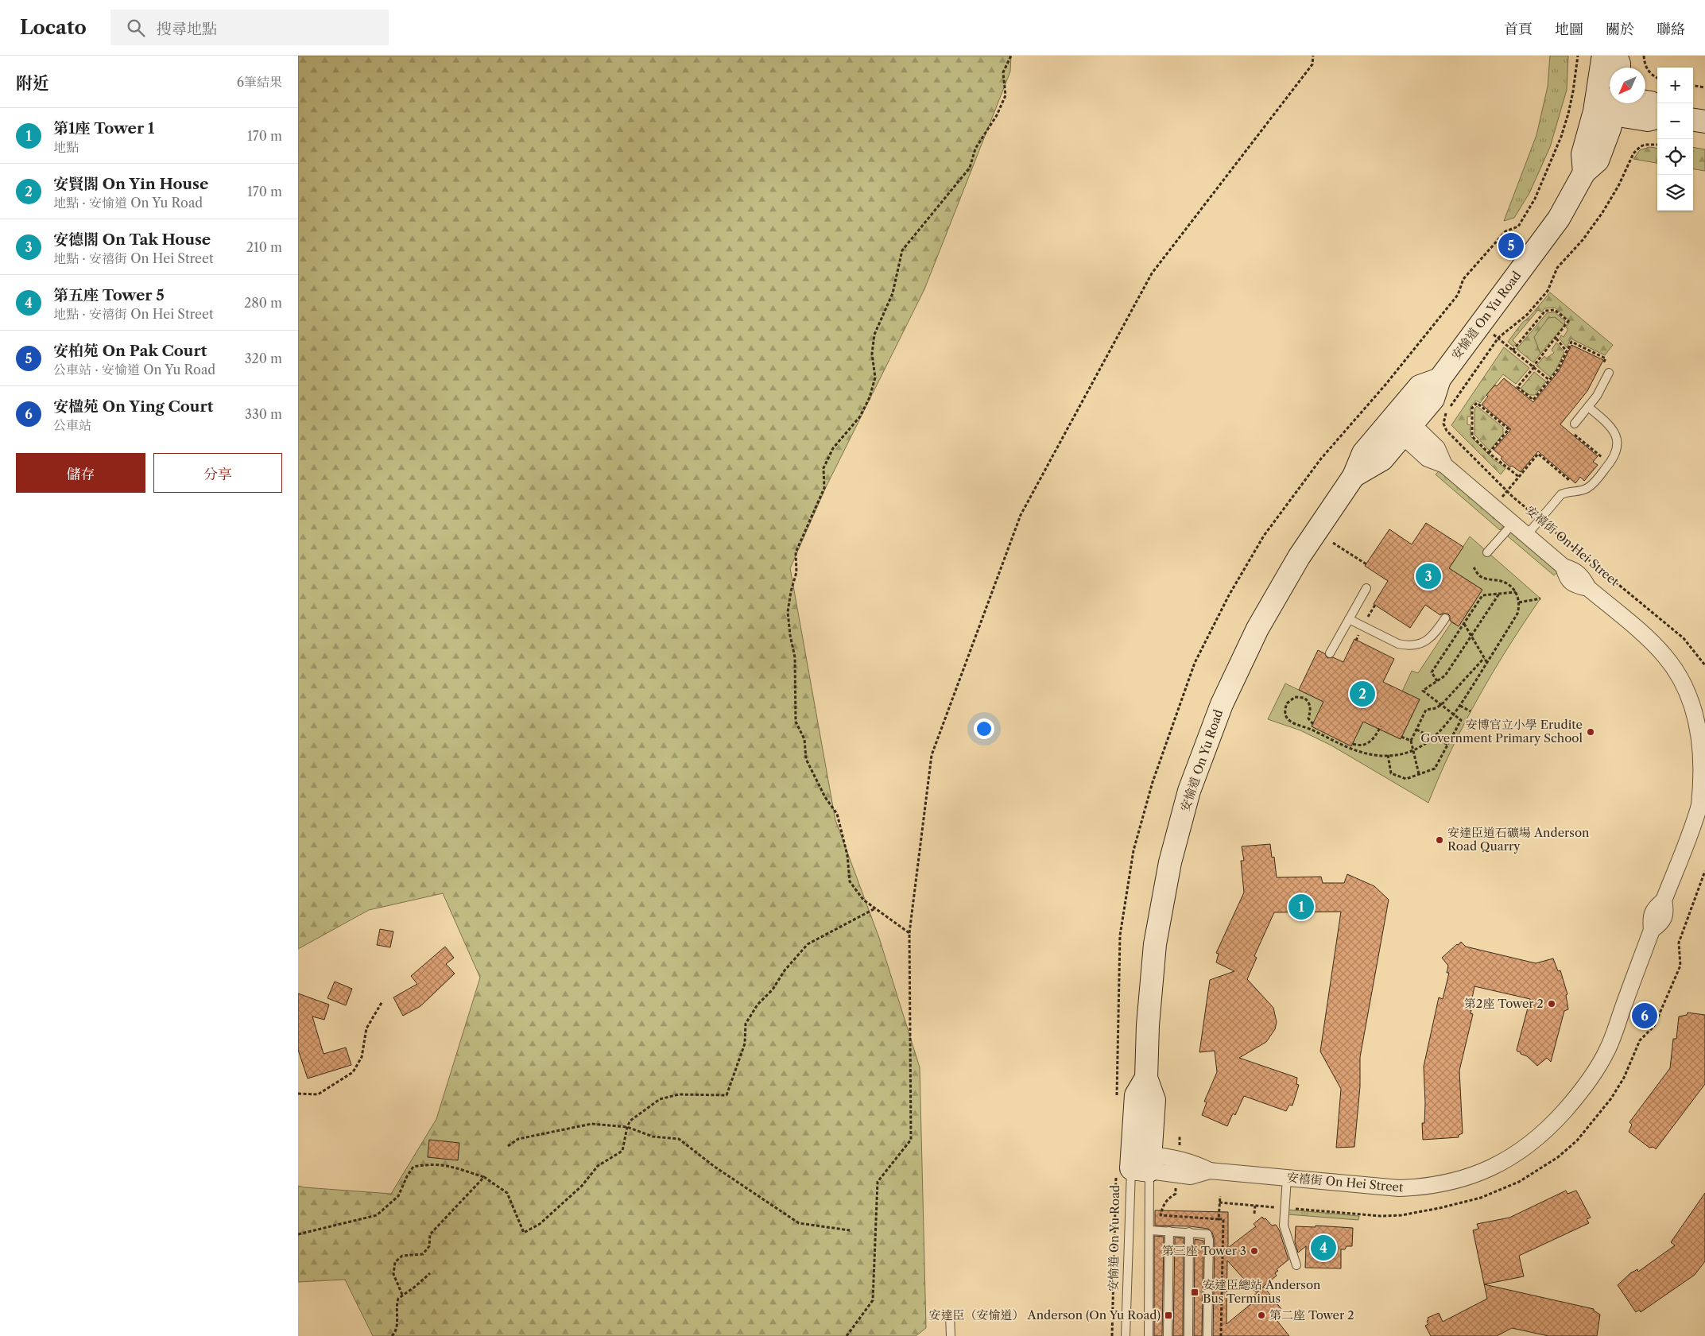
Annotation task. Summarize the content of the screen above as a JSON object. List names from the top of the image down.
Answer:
{
  "streets": {
    "street": ["安愉道 On Yu Road", "安禧街 On Hei Street"]
  },
  "crossings": [
    ["安愉道 On Yu Road", "安禧街 On Hei Street"]
  ],
  "places": {
    "other": [
      "安博官立小學 Erudite Government Primary School",
      "安達臣道石礦場 Anderson Road Quarry",
      "第2座 Tower 2",
      "第三座 Tower 3",
      "第二座 Tower 2"
    ],
    "transit": ["安達臣總站 Anderson Bus Terminus", "安達臣（安愉道） Anderson (On Yu Road)"]
  },
  "north": "bottom left",
  "page": {
    "header": "Locato",
    "search": "搜尋地點",
    "nav": [
      "首頁",
      "地圖",
      "關於",
      "聯絡"
    ],
    "heading": ["附近", "6筆結果"],
    "map_buttons": ["+", "−"],
    "list": [
      {
        "mark": "1",
        "name": "第1座 Tower 1",
        "note": "地點",
        "value": "170 m"
      },
      {
        "mark": "2",
        "name": "安賢閣 On Yin House",
        "note": "地點 · 安愉道 On Yu Road",
        "value": "170 m"
      },
      {
        "mark": "3",
        "name": "安德閣 On Tak House",
        "note": "地點 · 安禧街 On Hei Street",
        "value": "210 m"
      },
      {
        "mark": "4",
        "name": "第五座 Tower 5",
        "note": "地點 · 安禧街 On Hei Street",
        "value": "280 m"
      },
      {
        "mark": "5",
        "name": "安柏苑 On Pak Court",
        "note": "公車站 · 安愉道 On Yu Road",
        "value": "320 m"
      },
      {
        "mark": "6",
        "name": "安楹苑 On Ying Court",
        "note": "公車站",
        "value": "330 m"
      }
    ],
    "pins": [
      "5",
      "3",
      "2",
      "1",
      "6",
      "4"
    ],
    "buttons": ["儲存", "分享"]
  }
}
